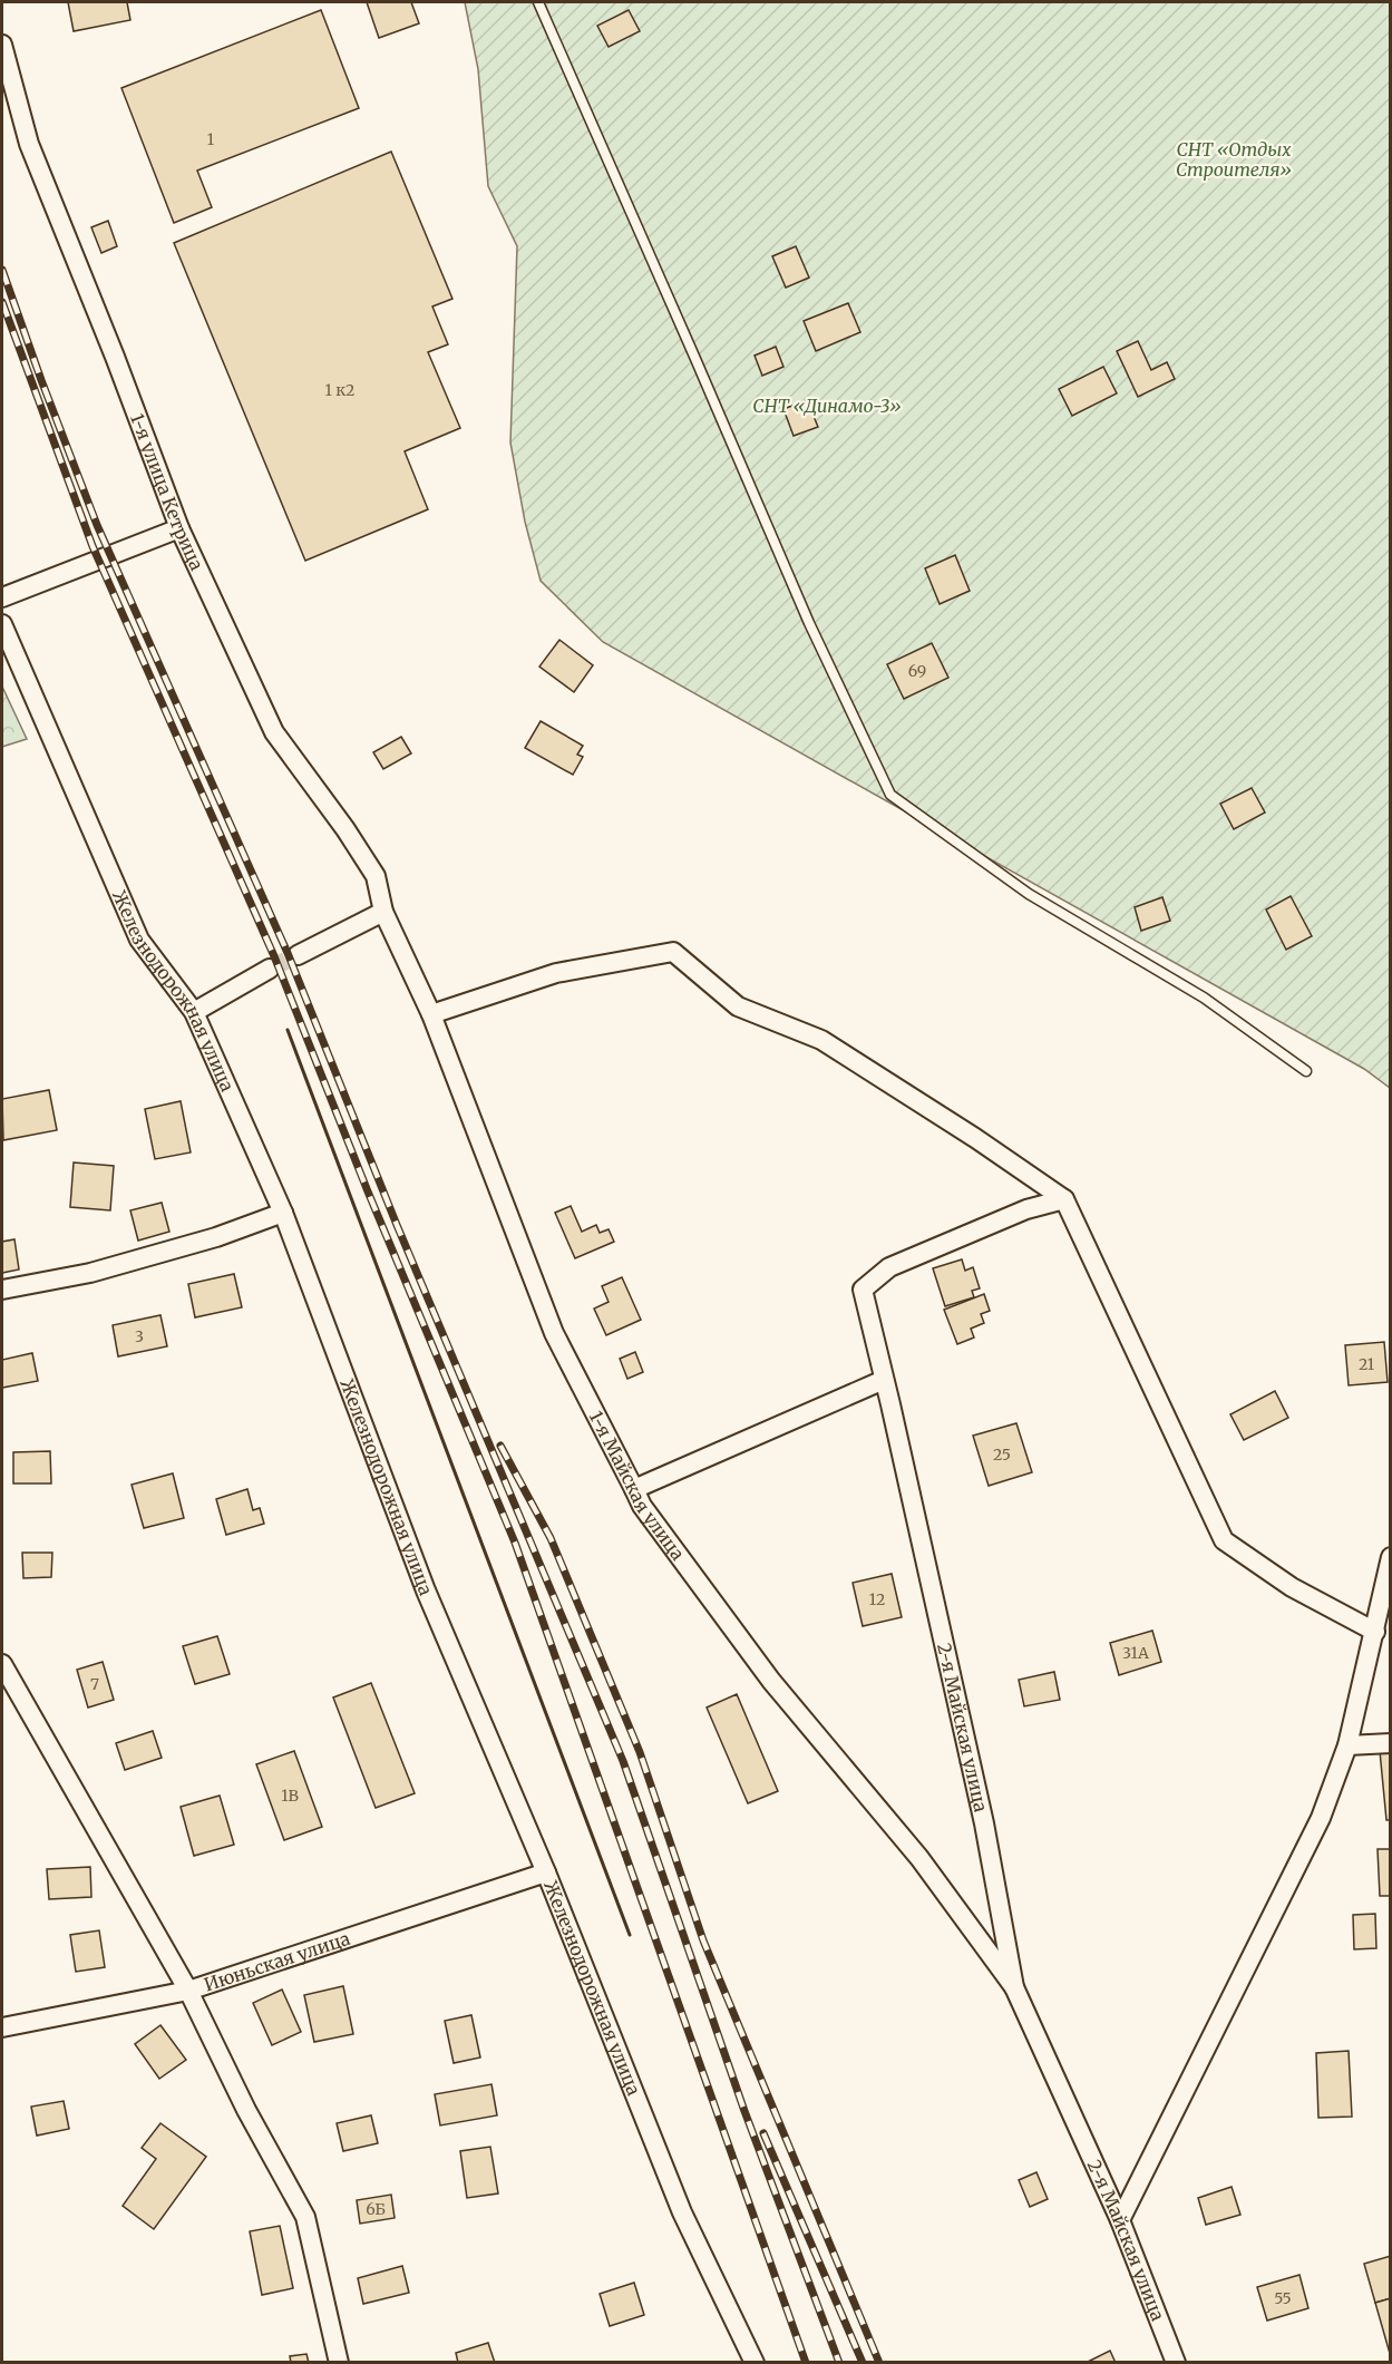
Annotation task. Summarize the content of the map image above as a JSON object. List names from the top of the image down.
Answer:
{
  "streets": {
    "street": [
      "1-я улица Кетрица",
      "Железнодорожная улица",
      "1-я Майская улица",
      "2-я Майская улица",
      "Июньская улица"
    ]
  },
  "crossings": [
    ["1-я улица Кетрица", "1-я Майская улица"],
    ["Железнодорожная улица", "Июньская улица"],
    ["1-я Майская улица", "2-я Майская улица"]
  ],
  "parks": ["СНТ «Отдых Строителя»", "СНТ «Динамо-3»"],
  "house_numbers": [
    "1",
    "1 к2",
    "69",
    "3",
    "21",
    "25",
    "12",
    "31А",
    "7",
    "1В",
    "6Б",
    "55"
  ]
}
